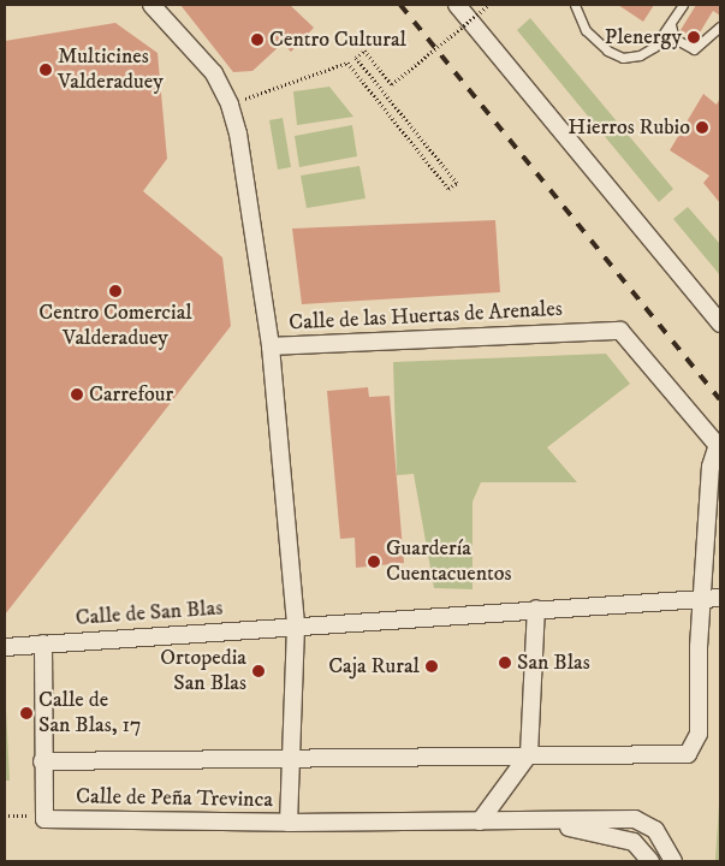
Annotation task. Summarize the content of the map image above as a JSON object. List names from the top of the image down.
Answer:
{
  "streets": {
    "street": ["Calle de las Huertas de Arenales", "Calle de San Blas", "Calle de Peña Trevinca"]
  },
  "crossings": [
    ["Calle de San Blas", "Calle de Peña Trevinca"]
  ],
  "places": [
    "Plenergy",
    "Centro Cultural",
    "Multicines Valderaduey",
    "Hierros Rubio",
    "Centro Comercial Valderaduey",
    "Carrefour",
    "Guardería Cuentacuentos",
    "San Blas",
    "Caja Rural",
    "Ortopedia San Blas",
    "Calle de San Blas, 17"
  ]
}
